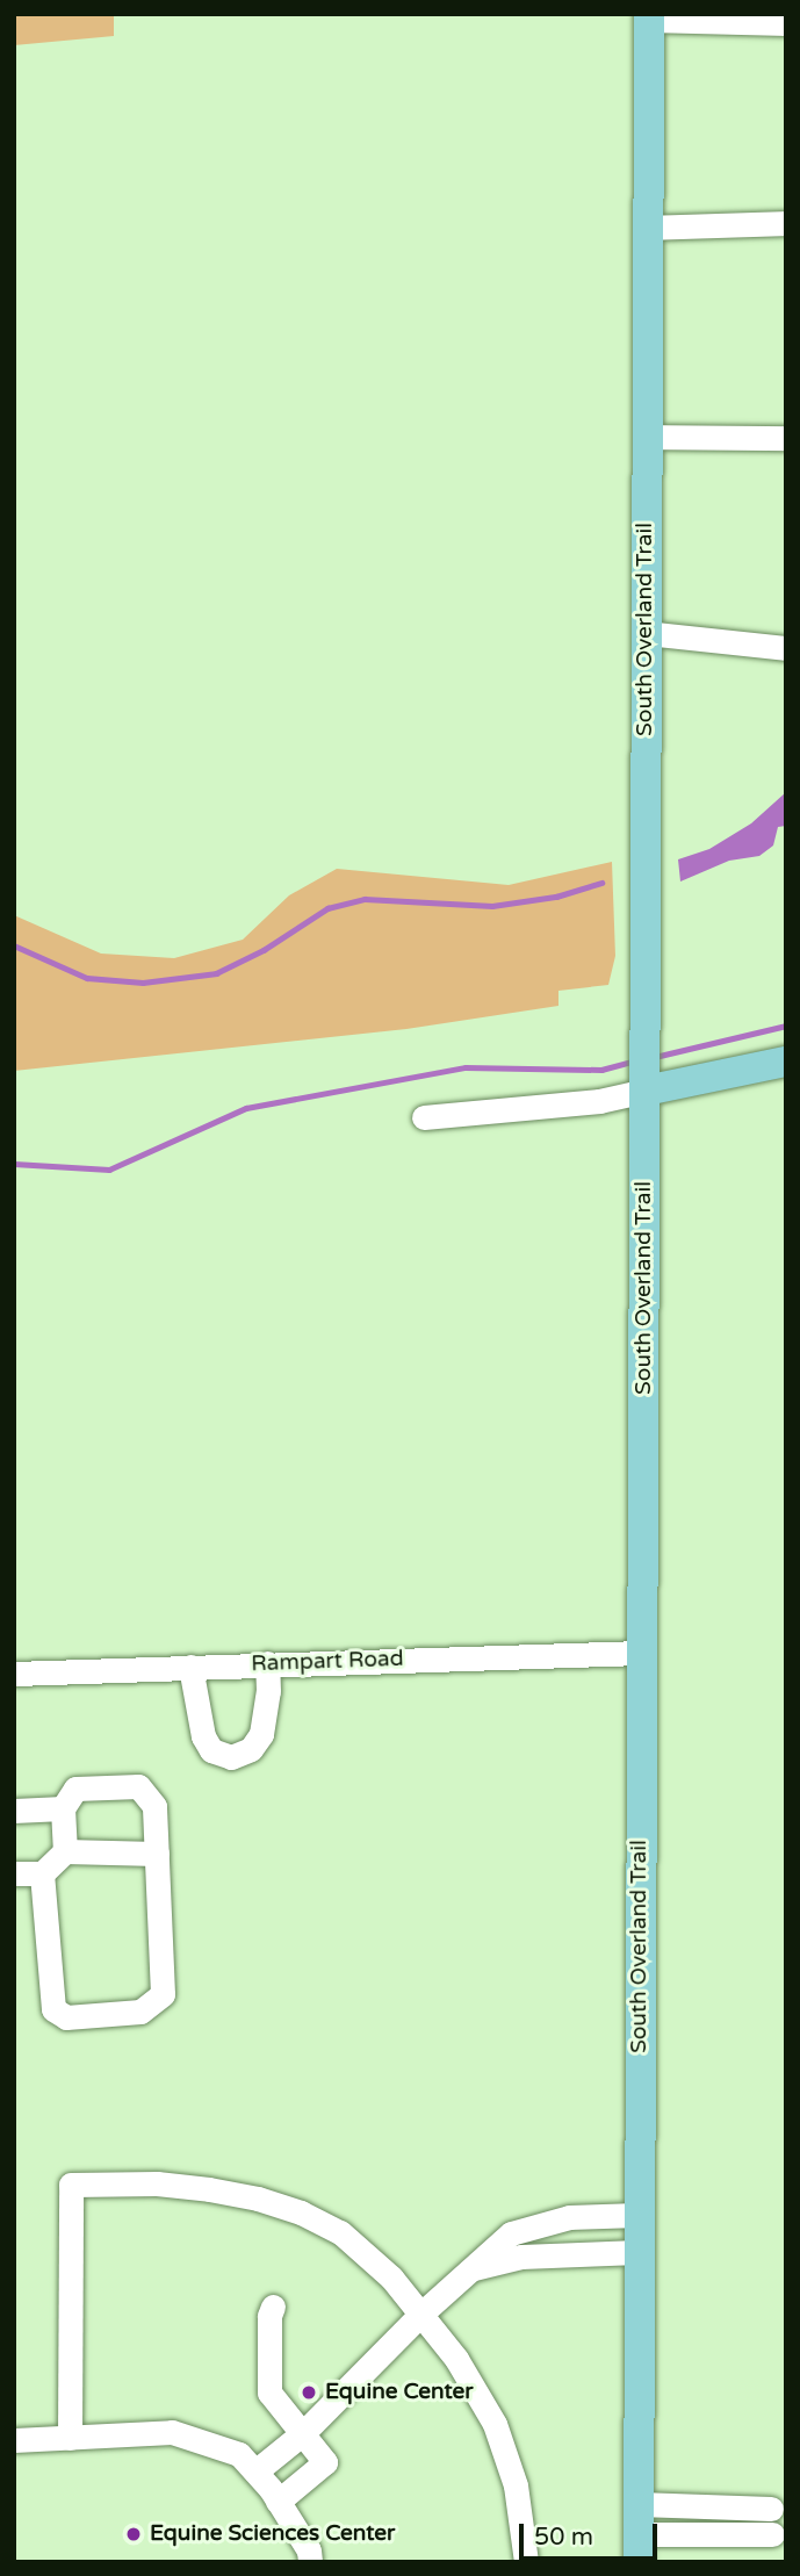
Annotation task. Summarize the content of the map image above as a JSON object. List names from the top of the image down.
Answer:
{
  "streets": {
    "main road": ["South Overland Trail"],
    "street": ["Rampart Road"]
  },
  "crossings": [
    ["South Overland Trail", "Rampart Road"]
  ],
  "places": ["Equine Center", "Equine Sciences Center"],
  "scale_bar": "50 m"
}
